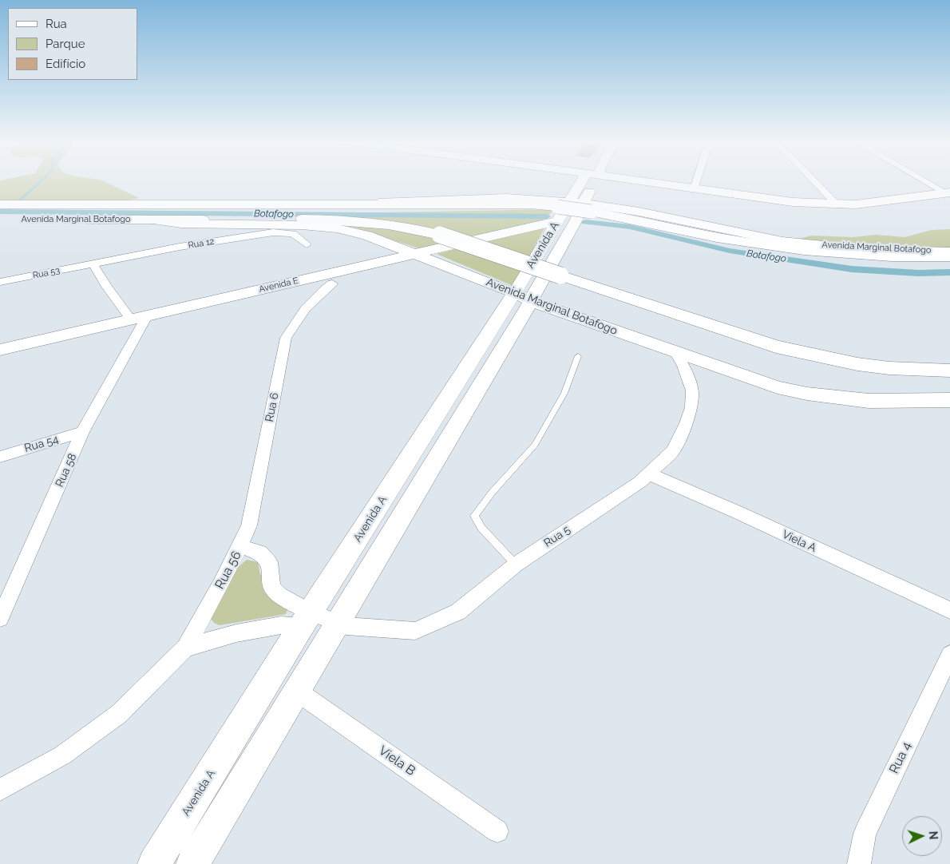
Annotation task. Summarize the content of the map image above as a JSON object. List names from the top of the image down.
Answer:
{
  "streets": {
    "main road": ["Avenida Marginal Botafogo", "Avenida A", "Avenida E"],
    "street": [
      "Rua 12",
      "Rua 53",
      "Rua 6",
      "Rua 54",
      "Rua 58",
      "Rua 5",
      "Viela A",
      "Rua 56",
      "Rua 4",
      "Viela B"
    ]
  },
  "crossings": [
    ["Avenida Marginal Botafogo", "Avenida A"],
    ["Avenida Marginal Botafogo", "Avenida E"],
    ["Avenida Marginal Botafogo", "Rua 5"],
    ["Rua 12", "Rua 53"],
    ["Avenida A", "Avenida E"],
    ["Avenida A", "Rua 5"],
    ["Avenida A", "Rua 56"],
    ["Avenida A", "Viela B"],
    ["Avenida E", "Rua 6"],
    ["Avenida E", "Rua 58"],
    ["Rua 6", "Rua 56"],
    ["Rua 54", "Rua 58"],
    ["Rua 5", "Viela A"]
  ],
  "water": ["Botafogo"],
  "legend": ["Rua", "Parque", "Edifício"],
  "north": "right"
}
